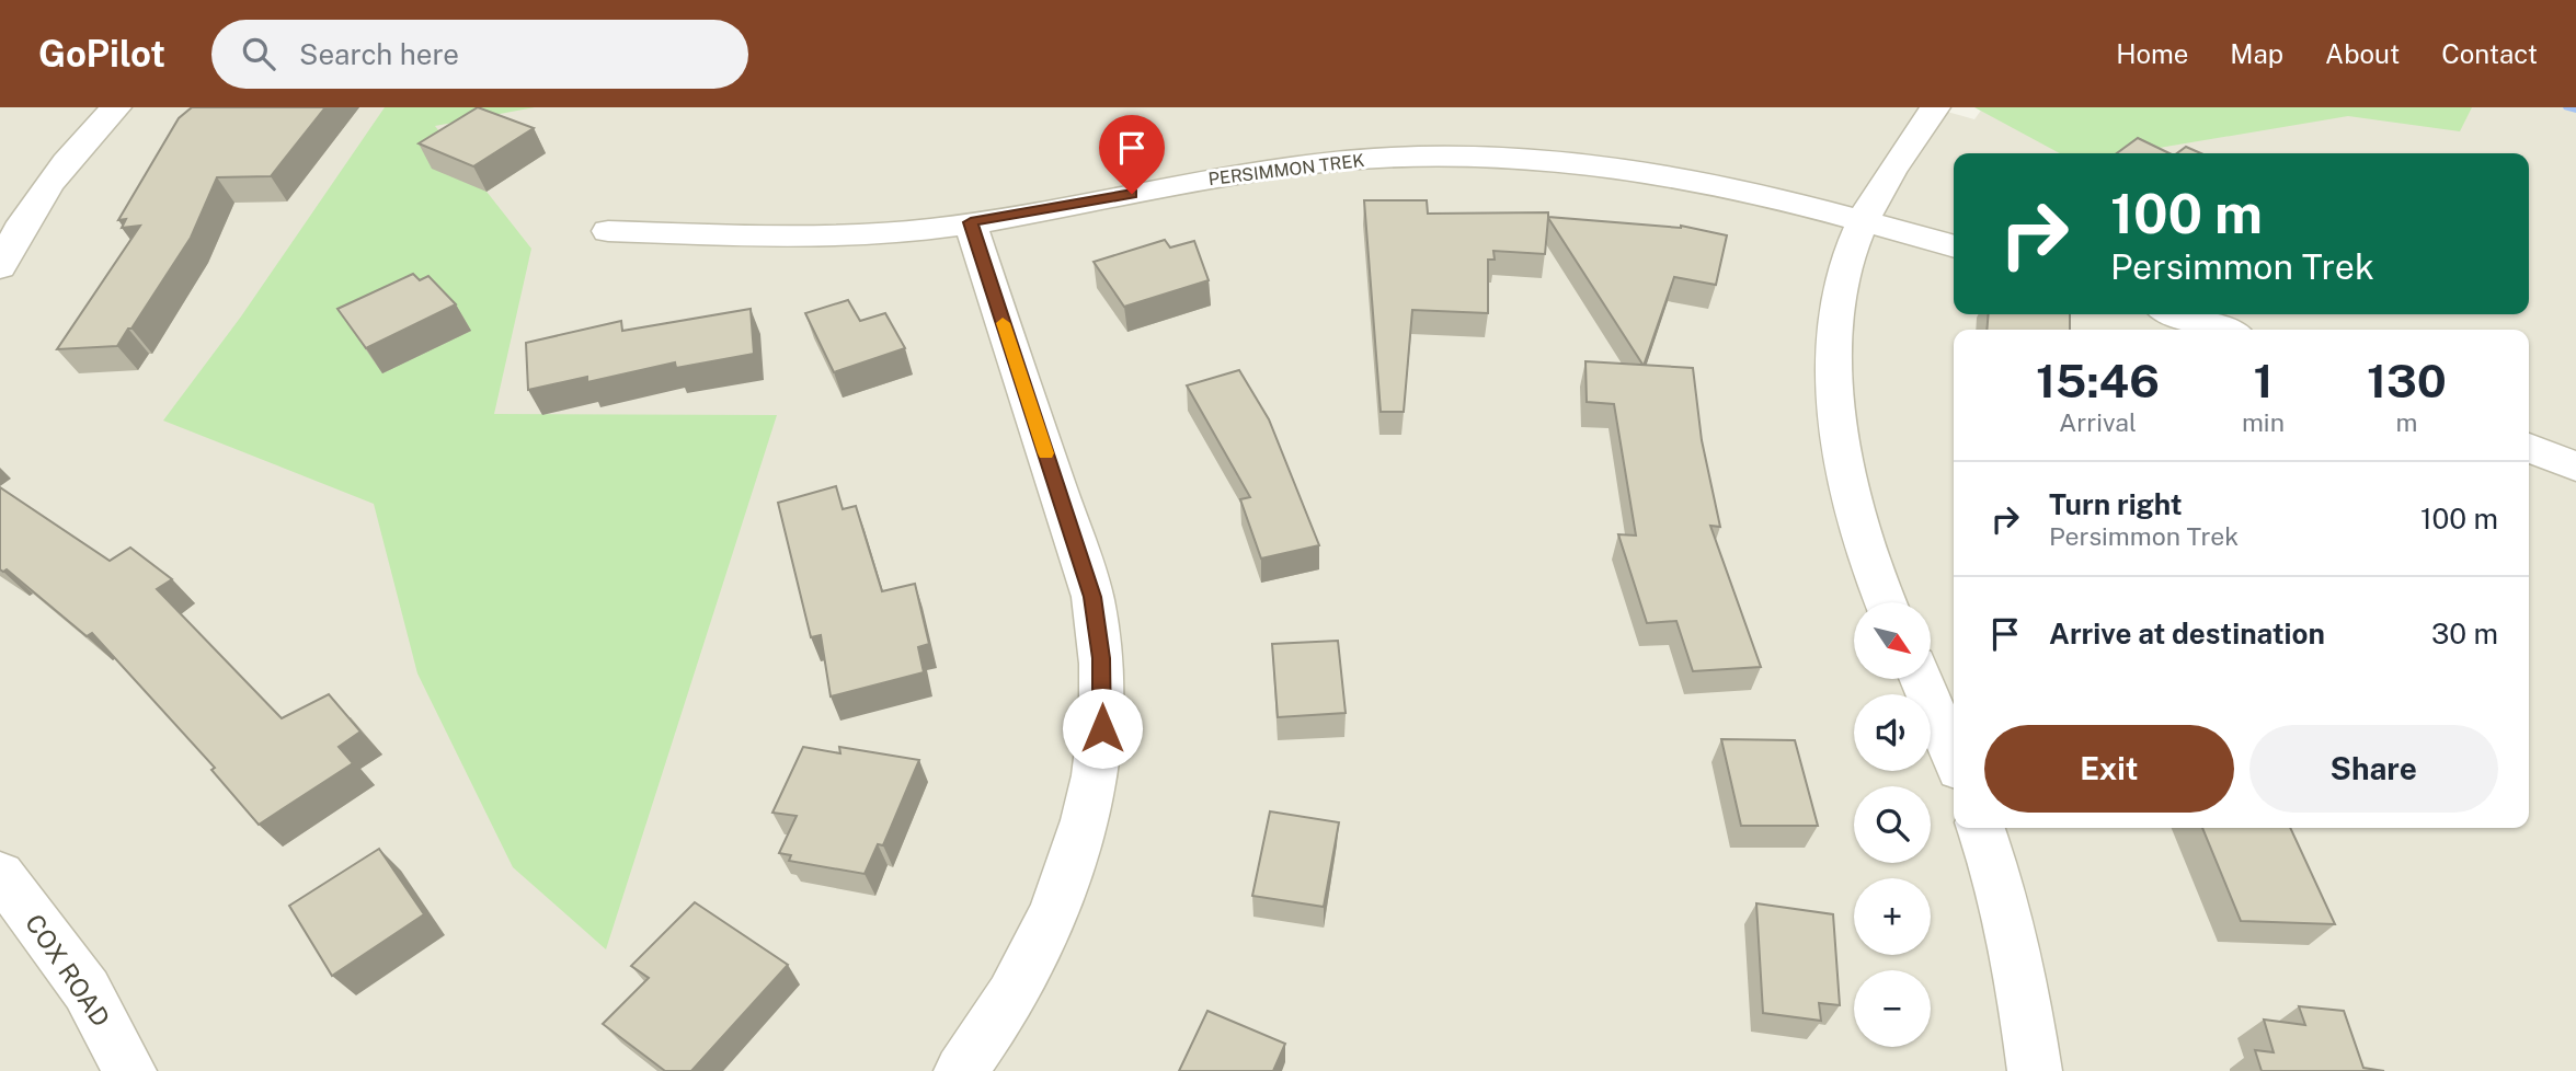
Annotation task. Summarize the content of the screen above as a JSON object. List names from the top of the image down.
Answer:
{
  "streets": {
    "street": ["PERSIMMON TREK", "COX ROAD"]
  },
  "north": "bottom right",
  "page": {
    "header": "GoPilot",
    "search": "Search here",
    "nav": [
      "Home",
      "Map",
      "About",
      "Contact"
    ],
    "turn": ["100 m", "Persimmon Trek"],
    "eta": [
      "15:46",
      "Arrival",
      "1",
      "min",
      "130",
      "m"
    ],
    "list": [
      {
        "name": "Turn right",
        "note": "Persimmon Trek",
        "value": "100 m"
      },
      {
        "name": "Arrive at destination",
        "value": "30 m"
      }
    ],
    "map_buttons": ["+", "−"],
    "buttons": ["Exit", "Share"]
  }
}
